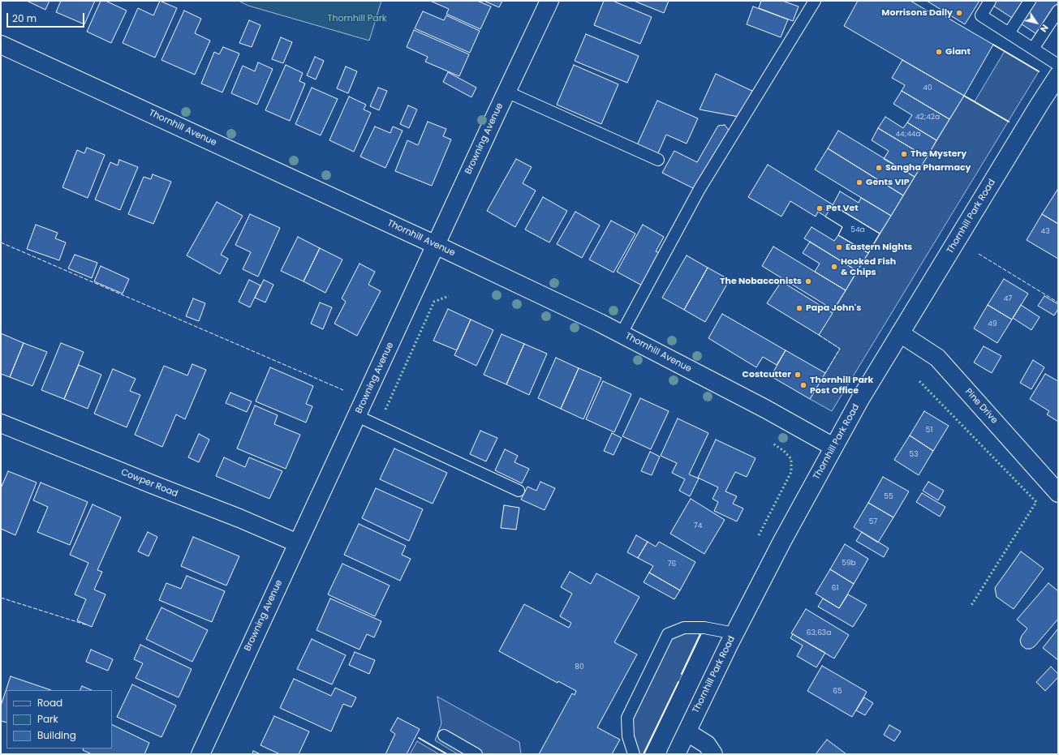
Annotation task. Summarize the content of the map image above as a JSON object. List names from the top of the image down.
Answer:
{
  "streets": {
    "street": [
      "Thornhill Avenue",
      "Browning Avenue",
      "Thornhill Park Road",
      "Pine Drive",
      "Cowper Road"
    ]
  },
  "crossings": [
    ["Thornhill Avenue", "Browning Avenue"],
    ["Thornhill Avenue", "Thornhill Park Road"],
    ["Browning Avenue", "Cowper Road"],
    ["Thornhill Park Road", "Pine Drive"]
  ],
  "parks": ["Thornhill Park"],
  "places": [
    "Morrisons Daily",
    "Giant",
    "The Mystery",
    "Sangha Pharmacy",
    "Gents VIP",
    "Pet Vet",
    "Eastern Nights",
    "Hooked Fish & Chips",
    "The Nobacconists",
    "Papa John's",
    "Costcutter",
    "Thornhill Park Post Office"
  ],
  "house_numbers": [
    "40",
    "42;42a",
    "44;44a",
    "54a",
    "43",
    "47",
    "49",
    "51",
    "53",
    "55",
    "57",
    "74",
    "59b",
    "76",
    "61",
    "63;63a",
    "80",
    "65"
  ],
  "legend": ["Road", "Park", "Building"],
  "scale_bar": "20 m",
  "north": "bottom right"
}
